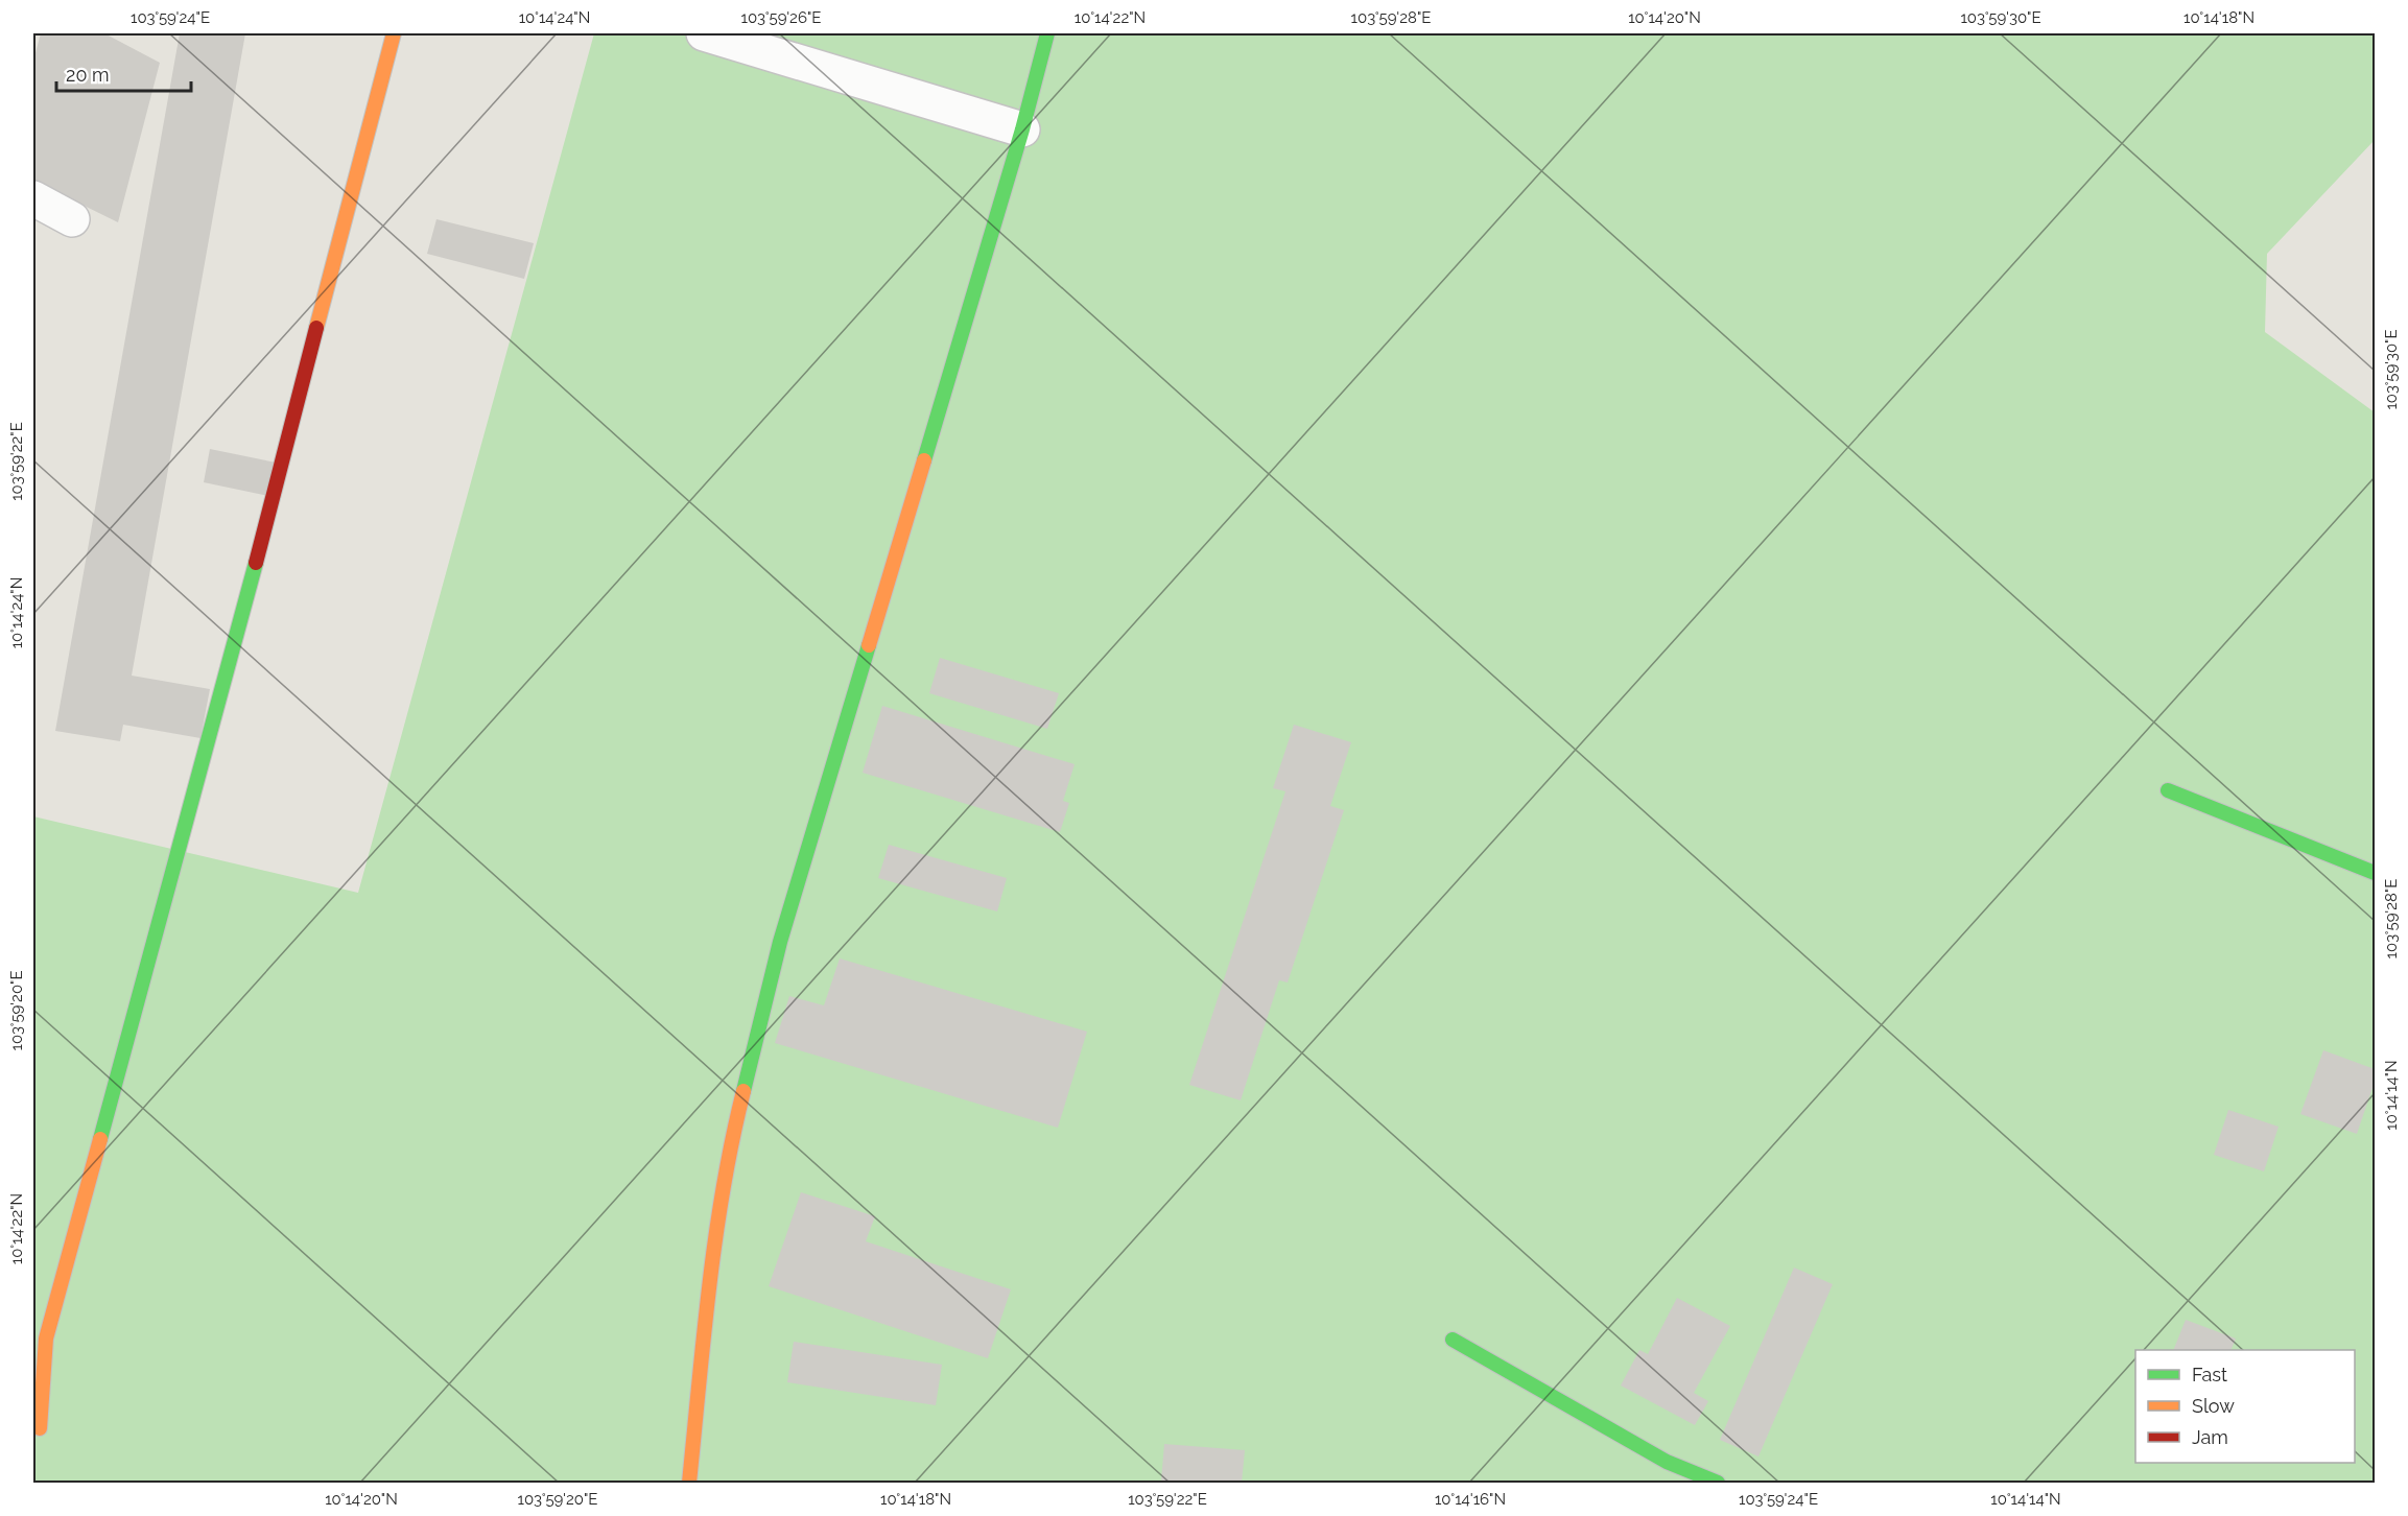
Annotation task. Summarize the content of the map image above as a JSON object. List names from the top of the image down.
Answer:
{
  "legend": ["Fast", "Slow", "Jam"],
  "scale_bar": "20 m",
  "coordinates": [
    "103°59'24\"E",
    "10°14'24\"N",
    "103°59'26\"E",
    "10°14'22\"N",
    "103°59'28\"E",
    "10°14'20\"N",
    "103°59'30\"E",
    "10°14'18\"N",
    "103°59'22\"E",
    "103°59'20\"E",
    "10°14'14\"N",
    "10°14'16\"N"
  ]
}
